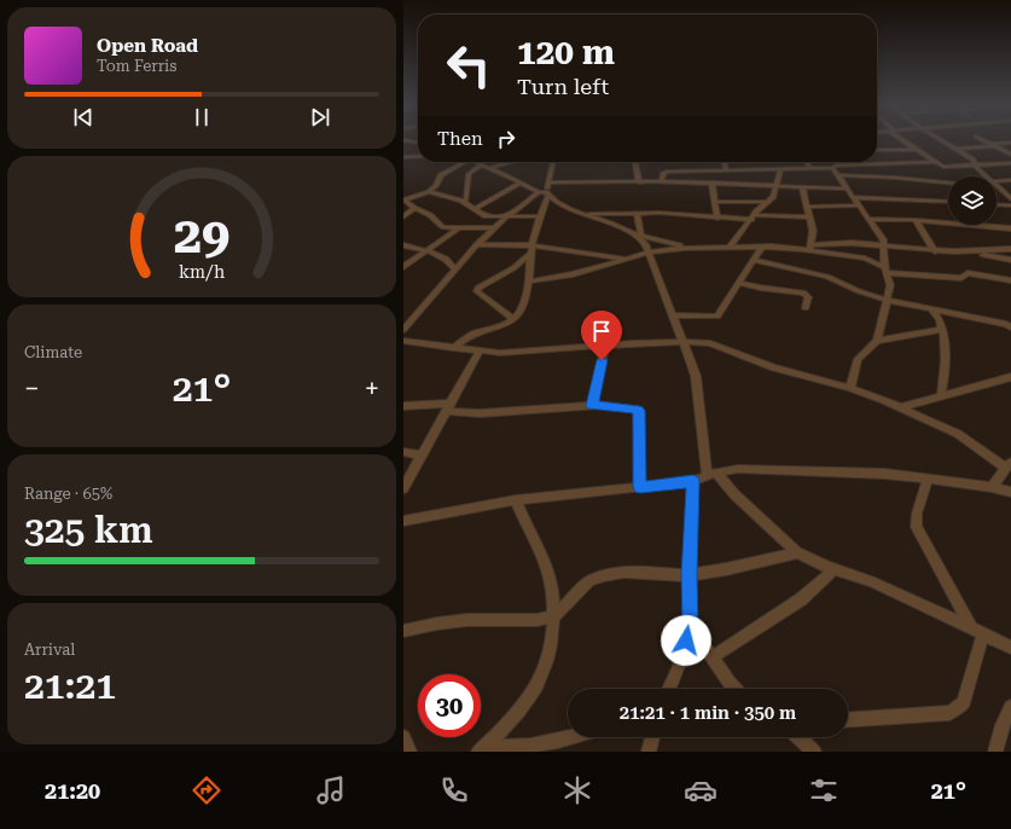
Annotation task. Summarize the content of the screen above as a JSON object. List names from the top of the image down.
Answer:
{
  "page": {
    "turn": ["120 m", "Turn left"],
    "song": ["Open Road", "Tom Ferris"],
    "then": "Then",
    "tile": [
      "Climate",
      ["Range · 65%", "325 km"],
      ["Arrival", "21:21"]
    ],
    "heat": ["−", "21°", "+"],
    "limit": "30",
    "trip": "21:21 · 1 min · 350 m",
    "tabs": ["21:20", "21°"],
    "gauge": ["29", "km/h"]
  }
}
